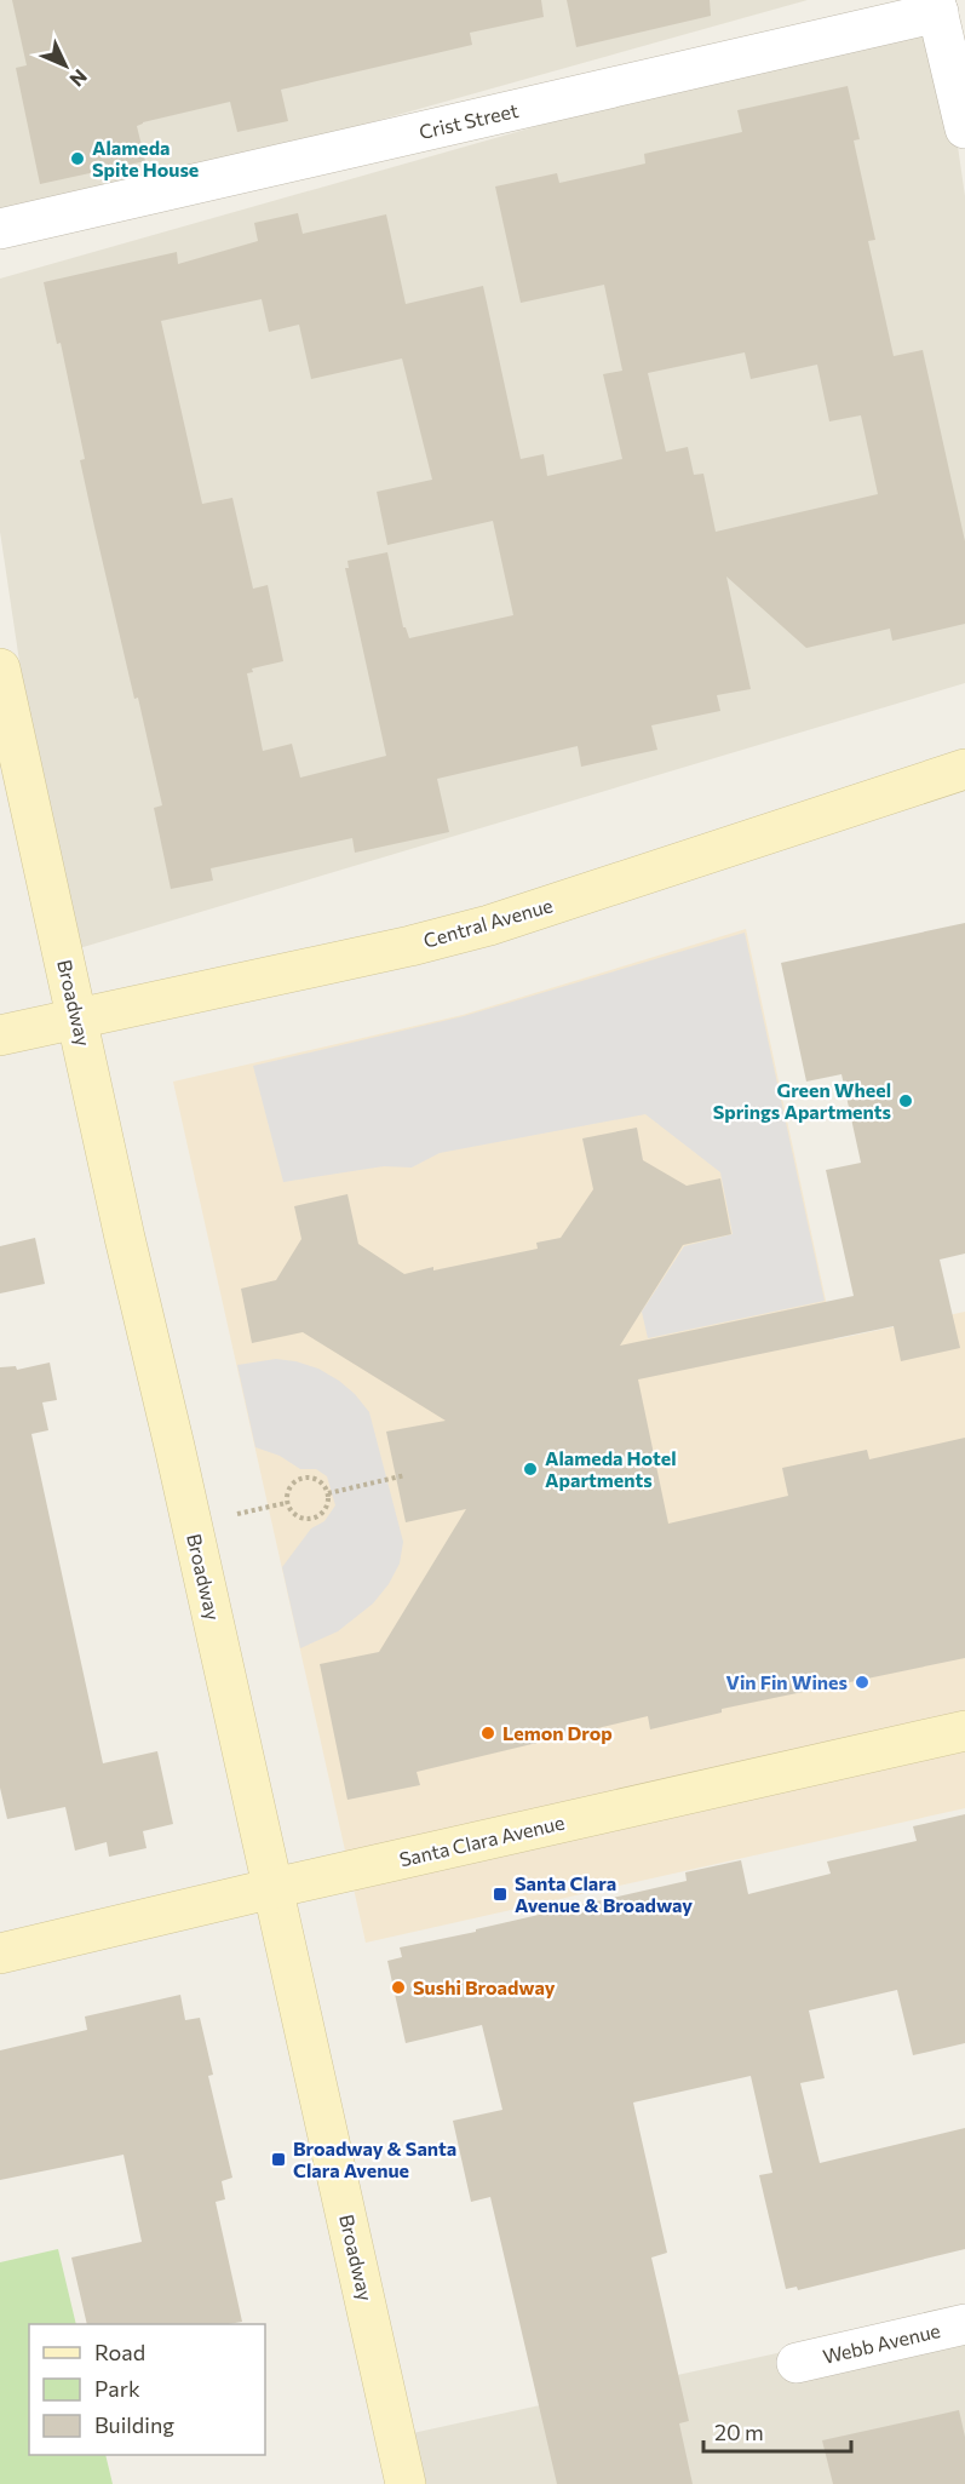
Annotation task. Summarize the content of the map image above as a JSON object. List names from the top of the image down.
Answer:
{
  "streets": {
    "street": [
      "Crist Street",
      "Central Avenue",
      "Broadway",
      "Santa Clara Avenue",
      "Webb Avenue"
    ]
  },
  "crossings": [
    ["Central Avenue", "Broadway"],
    ["Broadway", "Santa Clara Avenue"]
  ],
  "places": {
    "other": [
      "Alameda Spite House",
      "Green Wheel Springs Apartments",
      "Alameda Hotel Apartments",
      "Vin Fin Wines",
      "Lemon Drop",
      "Sushi Broadway"
    ],
    "transit": ["Santa Clara Avenue & Broadway", "Broadway & Santa Clara Avenue"]
  },
  "legend": ["Road", "Park", "Building"],
  "scale_bar": "20 m",
  "north": "bottom right"
}
